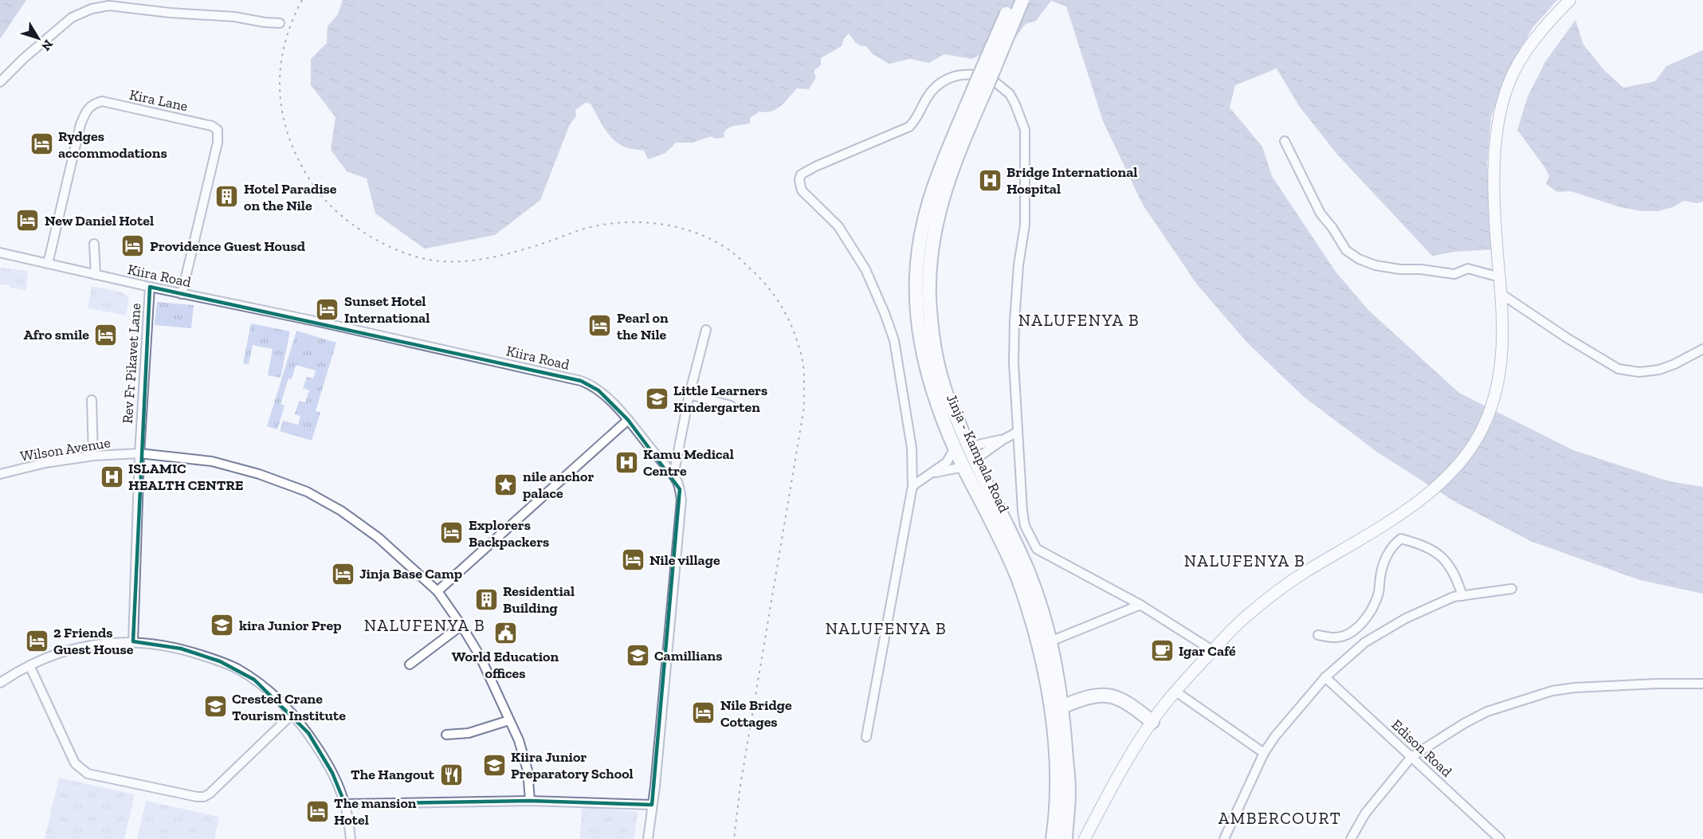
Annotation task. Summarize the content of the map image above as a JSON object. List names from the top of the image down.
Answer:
{
  "streets": {
    "highway": ["Jinja - Kampala Road"],
    "street": [
      "Kira Lane",
      "Kiira Road",
      "Rev Fr Pikavet Lane",
      "Wilson Avenue",
      "Edison Road"
    ]
  },
  "crossings": [
    ["Kira Lane", "Kiira Road"],
    ["Kiira Road", "Rev Fr Pikavet Lane"],
    ["Rev Fr Pikavet Lane", "Wilson Avenue"]
  ],
  "districts": [
    "NALUFENYA B",
    "NALUFENYA B",
    "NALUFENYA B",
    "NALUFENYA B",
    "AMBERCOURT"
  ],
  "places": {
    "hotel": [
      "Rydges accommodations",
      "New Daniel Hotel",
      "Providence Guest Housd",
      "Sunset Hotel International",
      "Pearl on the Nile",
      "Afro smile",
      "Explorers Backpackers",
      "Nile village",
      "Jinja Base Camp",
      "2 Friends Guest House",
      "Nile Bridge Cottages",
      "The mansion Hotel"
    ],
    "hospital": ["Bridge International Hospital", "Kamu Medical Centre", "ISLAMIC HEALTH CENTRE"],
    "building": ["Hotel Paradise on the Nile", "Residential Building"],
    "school or university": [
      "Little Learners Kindergarten",
      "kira Junior Prep",
      "Camillians",
      "Crested Crane Tourism Institute",
      "Kiira Junior Preparatory School"
    ],
    "place": ["nile anchor palace"],
    "public building": ["World Education offices"],
    "cafe": ["Igar Café"],
    "restaurant": ["The Hangout"]
  },
  "north": "bottom right"
}
